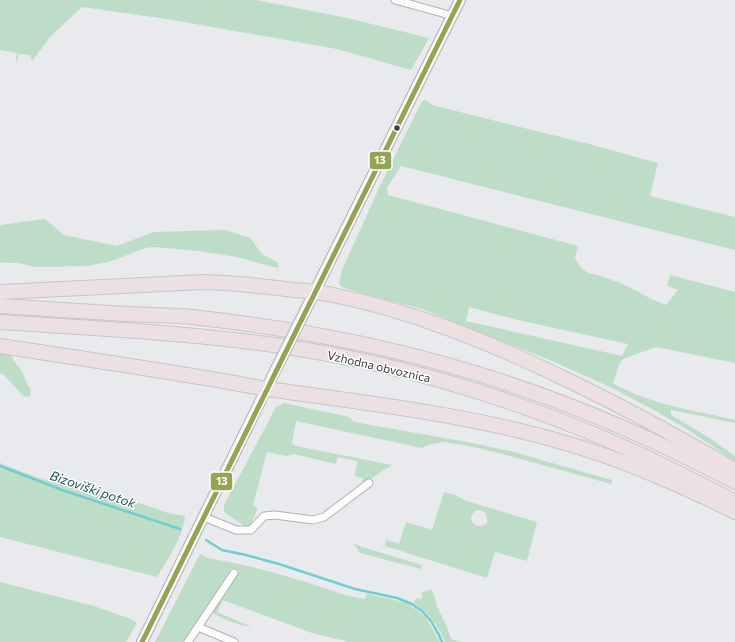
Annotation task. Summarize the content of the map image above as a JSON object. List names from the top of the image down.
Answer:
{
  "streets": {
    "highway": ["Vzhodna obvoznica"]
  },
  "water": ["Bizoviški potok"],
  "lines": ["transit line 13"]
}
